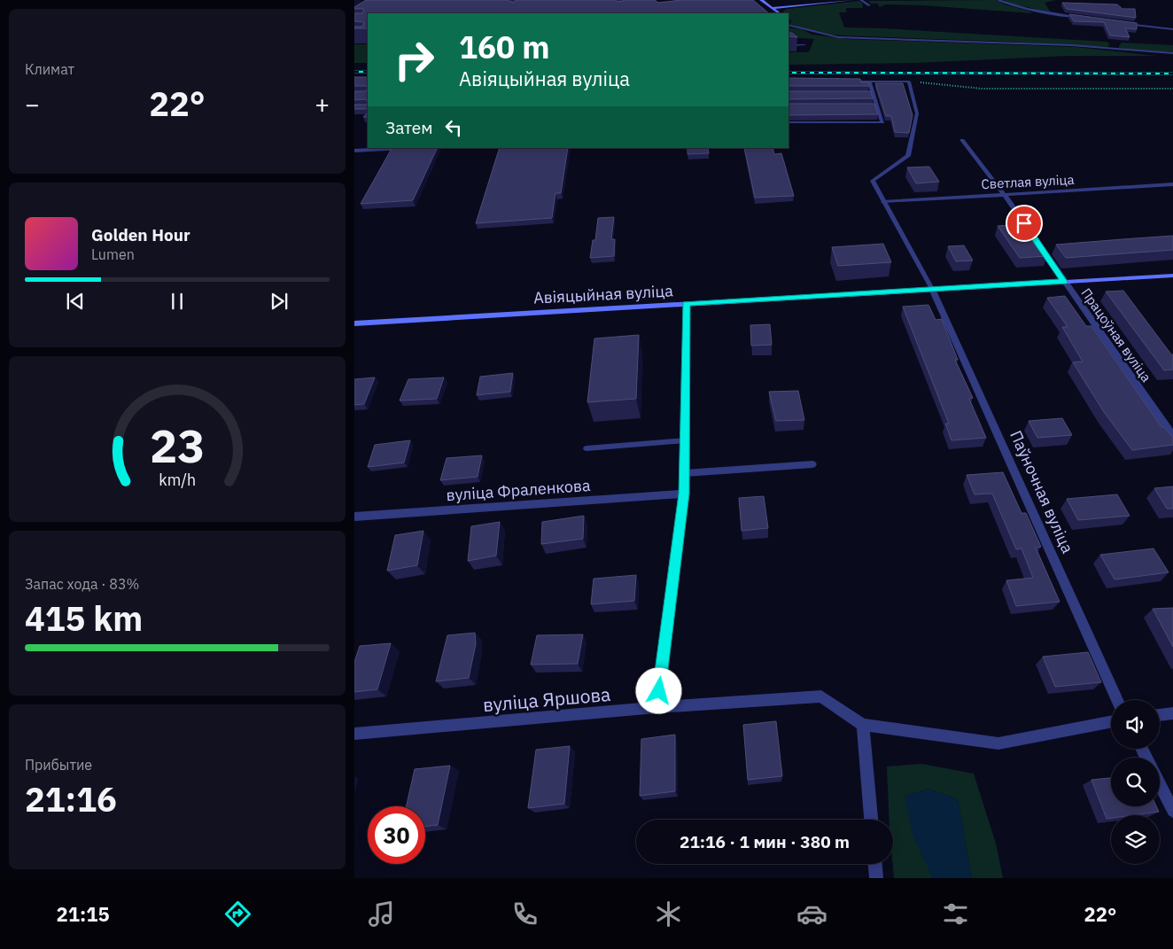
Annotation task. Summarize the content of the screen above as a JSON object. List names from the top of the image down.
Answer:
{
  "streets": {
    "street": [
      "Светлая вуліца",
      "Авіяцыйная вуліца",
      "Працоўная вуліца",
      "вуліца Фраленкова",
      "Паўночная вуліца",
      "вуліца Яршова"
    ]
  },
  "crossings": [
    ["Светлая вуліца", "Працоўная вуліца"],
    ["Авіяцыйная вуліца", "Працоўная вуліца"],
    ["Авіяцыйная вуліца", "Паўночная вуліца"]
  ],
  "page": {
    "tile": [
      "Климат",
      ["Запас хода · 83%", "415 km"],
      ["Прибытие", "21:16"]
    ],
    "turn": ["160 m", "Авіяцыйная вуліца"],
    "heat": ["−", "22°", "+"],
    "then": "Затем",
    "song": ["Golden Hour", "Lumen"],
    "limit": "30",
    "trip": "21:16 · 1 мин · 380 m",
    "tabs": ["21:15", "22°"],
    "gauge": ["23", "km/h"]
  }
}
